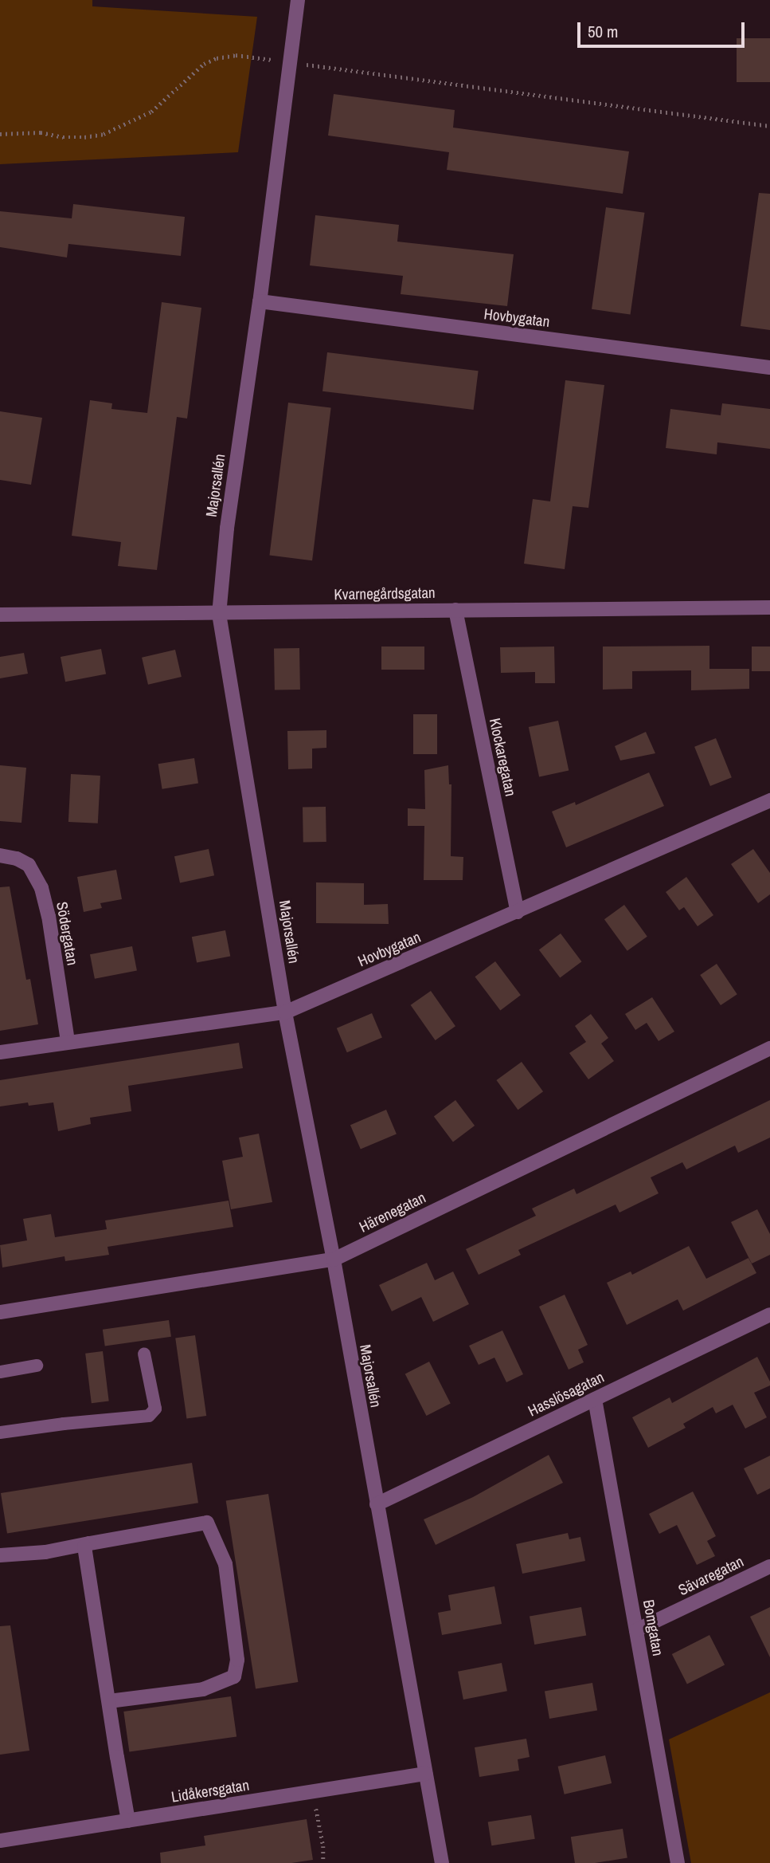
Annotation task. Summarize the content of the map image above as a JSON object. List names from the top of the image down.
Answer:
{
  "streets": {
    "street": [
      "Hovbygatan",
      "Majorsallén",
      "Kvarnegårdsgatan",
      "Klockaregatan",
      "Södergatan",
      "Härenegatan",
      "Hasslösagatan",
      "Sävaregatan",
      "Bomgatan",
      "Lidåkersgatan"
    ]
  },
  "crossings": [
    ["Hovbygatan", "Majorsallén"],
    ["Hovbygatan", "Klockaregatan"],
    ["Hovbygatan", "Södergatan"],
    ["Majorsallén", "Kvarnegårdsgatan"],
    ["Majorsallén", "Härenegatan"],
    ["Majorsallén", "Hasslösagatan"],
    ["Majorsallén", "Lidåkersgatan"],
    ["Kvarnegårdsgatan", "Klockaregatan"],
    ["Hasslösagatan", "Bomgatan"],
    ["Sävaregatan", "Bomgatan"]
  ],
  "scale_bar": "50 m"
}
